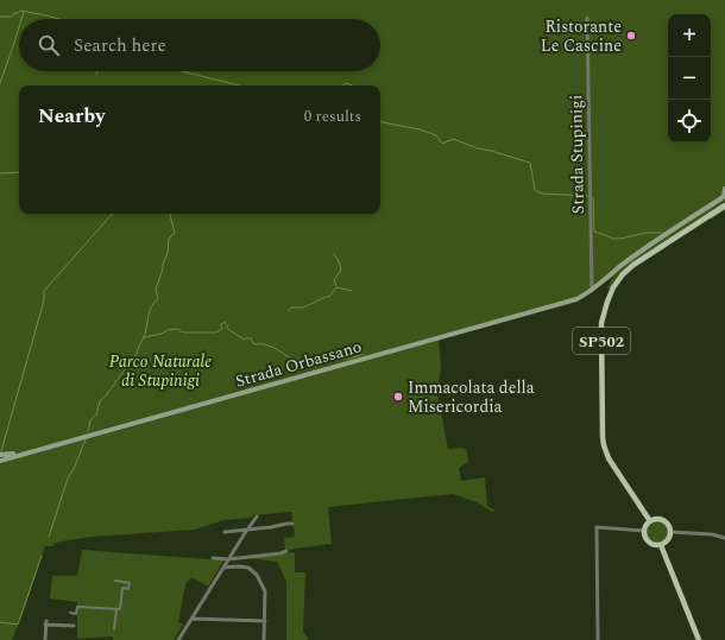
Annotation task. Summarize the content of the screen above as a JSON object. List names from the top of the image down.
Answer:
{
  "streets": {
    "main road": ["SP502", "Strada Orbassano"],
    "street": ["Strada Stupinigi"]
  },
  "crossings": [
    ["Strada Stupinigi", "Strada Orbassano"]
  ],
  "parks": ["Parco Naturale di Stupinigi"],
  "places": ["Ristorante Le Cascine", "Immacolata della Misericordia"],
  "page": {
    "map_buttons": ["+", "−"],
    "search": "Search here",
    "heading": ["Nearby", "0 results"]
  }
}
